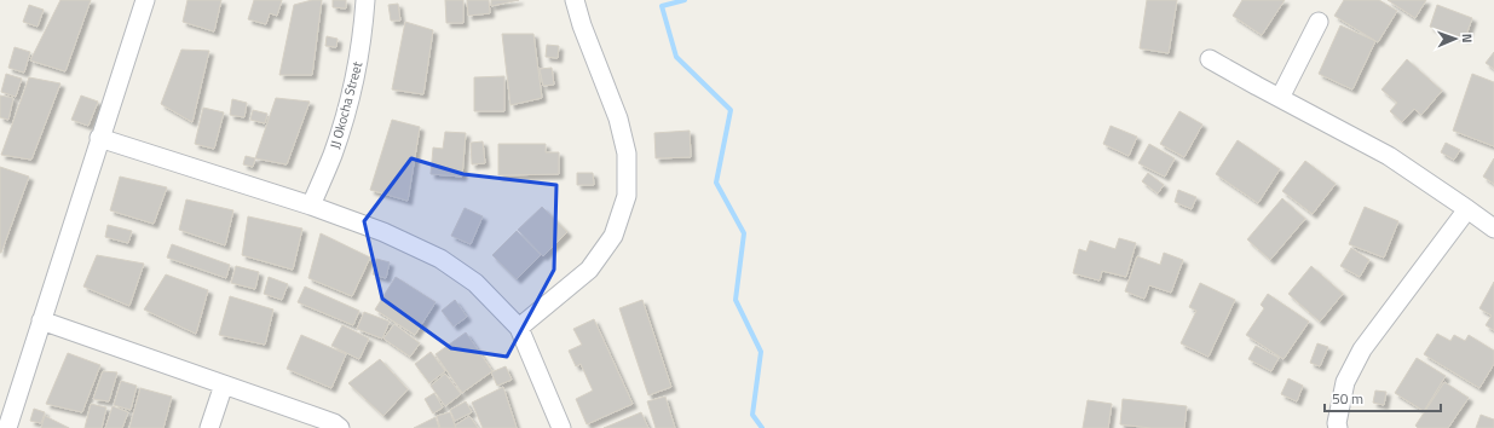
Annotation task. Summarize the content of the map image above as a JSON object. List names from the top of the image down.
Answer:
{
  "streets": {
    "street": ["JJ Okocha Street"]
  },
  "scale_bar": "50 m",
  "north": "right"
}
